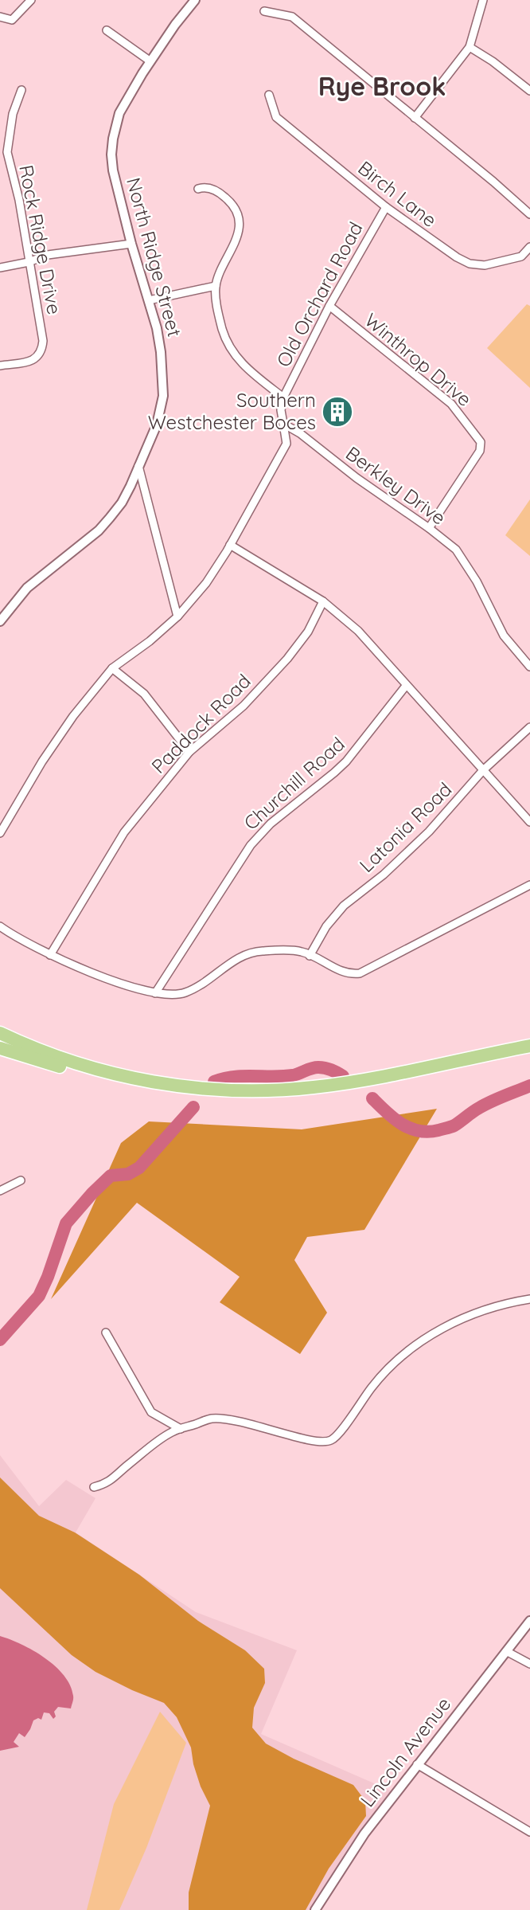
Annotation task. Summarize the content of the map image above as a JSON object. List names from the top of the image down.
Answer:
{
  "streets": {
    "street": [
      "Birch Lane",
      "Rock Ridge Drive",
      "North Ridge Street",
      "Old Orchard Road",
      "Winthrop Drive",
      "Berkley Drive",
      "Paddock Road",
      "Churchill Road",
      "Latonia Road",
      "Lincoln Avenue"
    ]
  },
  "crossings": [
    ["Birch Lane", "Old Orchard Road"],
    ["Old Orchard Road", "Winthrop Drive"],
    ["Winthrop Drive", "Berkley Drive"]
  ],
  "districts": ["Rye Brook"],
  "places": {
    "building": ["Southern Westchester Boces"]
  }
}
